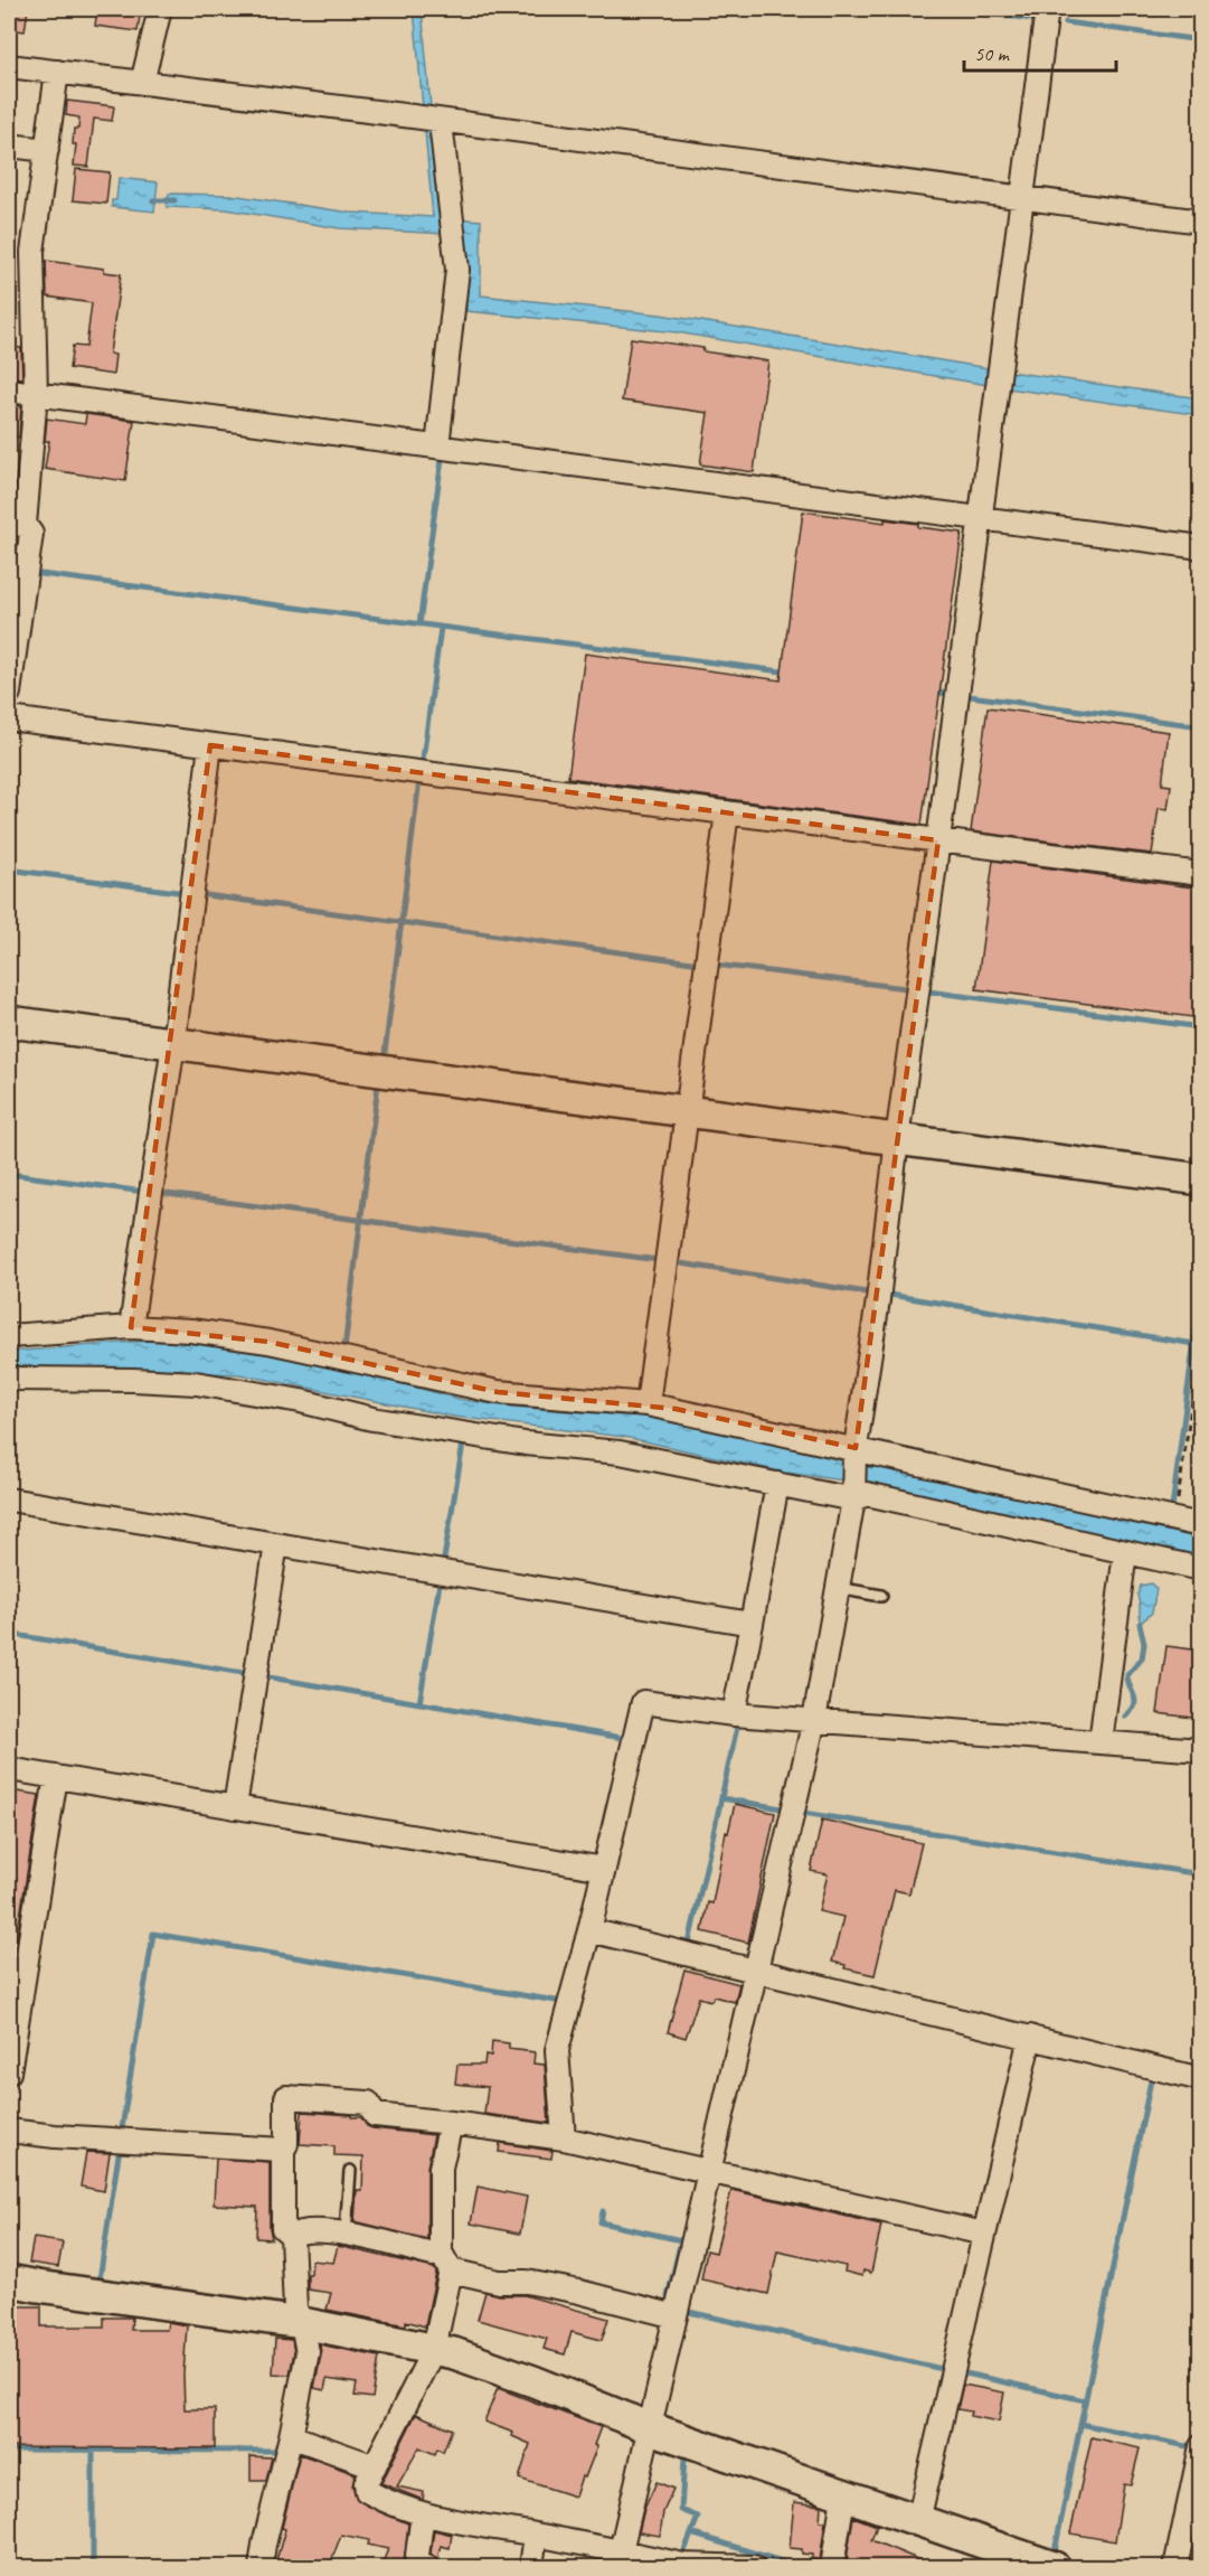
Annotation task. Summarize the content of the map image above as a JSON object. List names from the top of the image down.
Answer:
{
  "scale_bar": "50 m"
}
